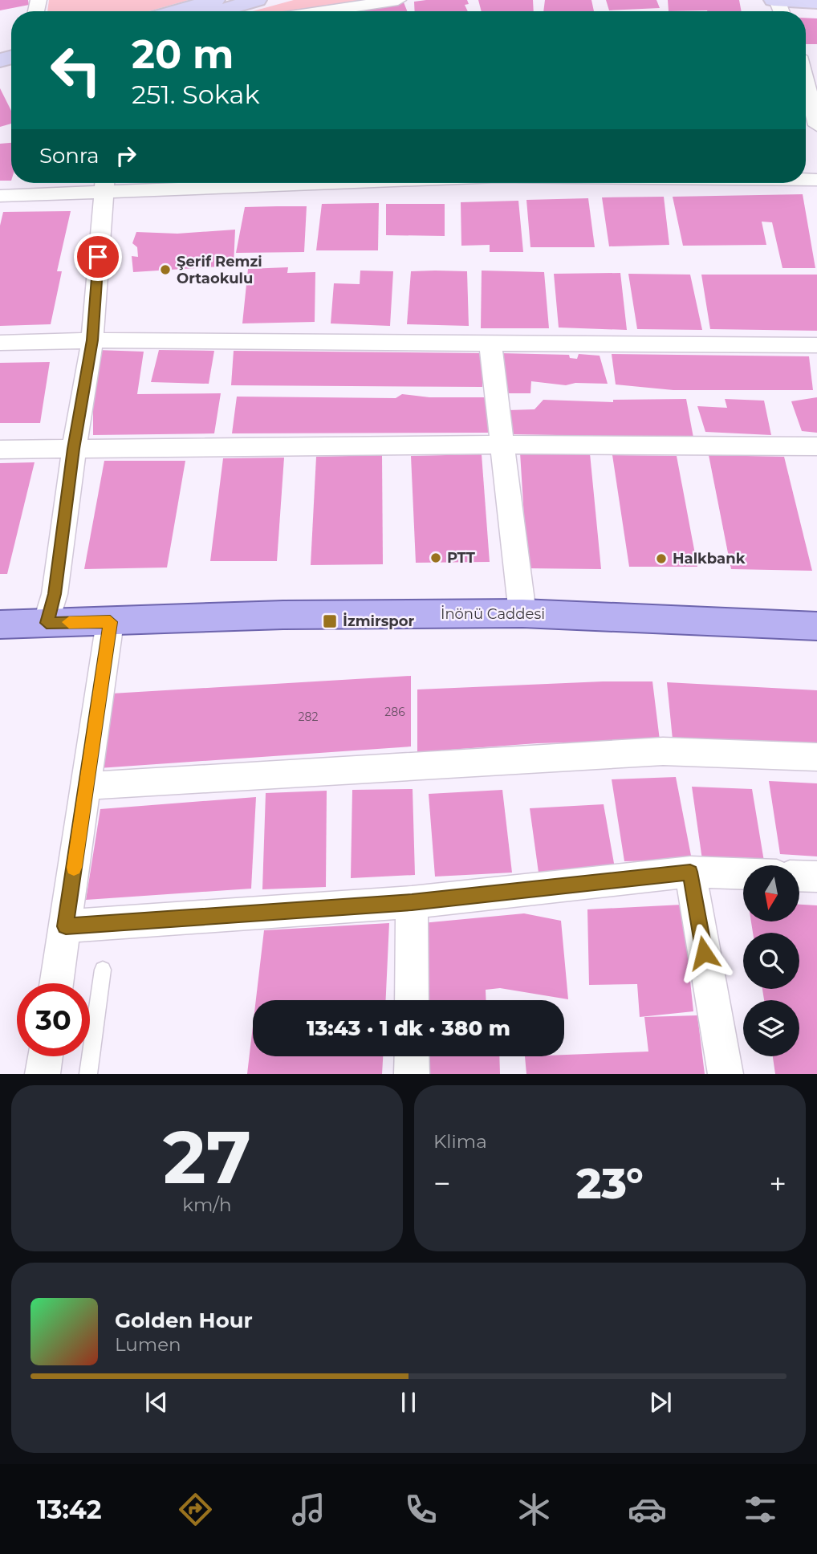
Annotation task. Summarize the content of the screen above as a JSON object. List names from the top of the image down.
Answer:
{
  "streets": {
    "main road": ["İnönü Caddesi"]
  },
  "places": {
    "other": ["Şerif Remzi Ortaokulu", "PTT", "Halkbank"],
    "transit": ["İzmirspor"]
  },
  "house_numbers": ["286", "282"],
  "north": "bottom",
  "page": {
    "turn": ["20 m", "251. Sokak"],
    "then": "Sonra",
    "limit": "30",
    "trip": "13:43 · 1 dk · 380 m",
    "tile": [
      ["27", "km/h"],
      "Klima"
    ],
    "heat": ["−", "23°", "+"],
    "song": ["Golden Hour", "Lumen"],
    "tabs": "13:42"
  }
}
